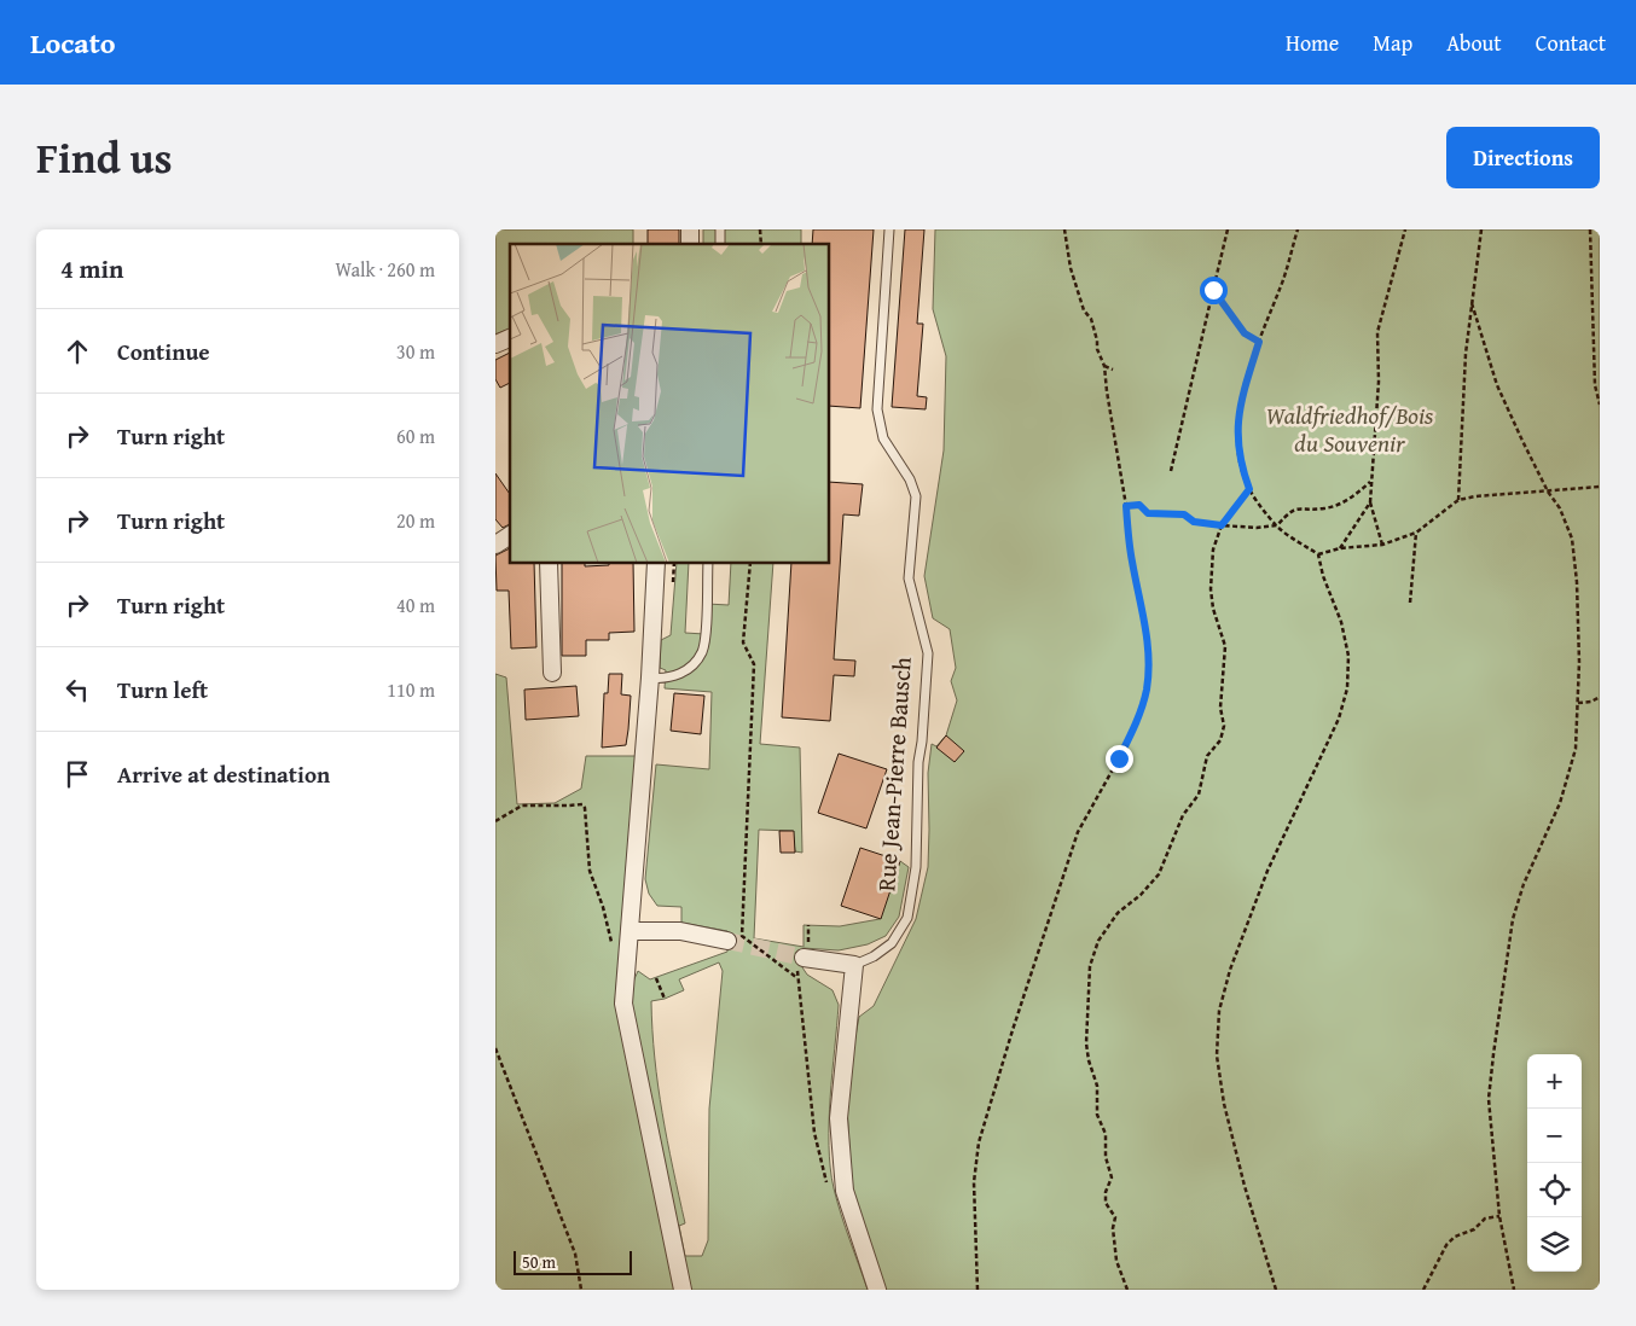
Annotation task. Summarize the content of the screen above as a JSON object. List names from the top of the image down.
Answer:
{
  "streets": {
    "lane": ["Rue Jean-Pierre Bausch"]
  },
  "parks": ["Waldfriedhof/Bois du Souvenir"],
  "scale_bar": "50 m",
  "page": {
    "header": "Locato",
    "nav": [
      "Home",
      "Map",
      "About",
      "Contact"
    ],
    "title": "Find us",
    "buttons": "Directions",
    "heading": ["4 min", "Walk · 260 m"],
    "list": [
      ["Continue", "30 m"],
      ["Turn right", "60 m"],
      ["Turn right", "20 m"],
      ["Turn right", "40 m"],
      ["Turn left", "110 m"],
      "Arrive at destination"
    ],
    "map_buttons": ["+", "−"],
    "scale": "50 m"
  }
}
